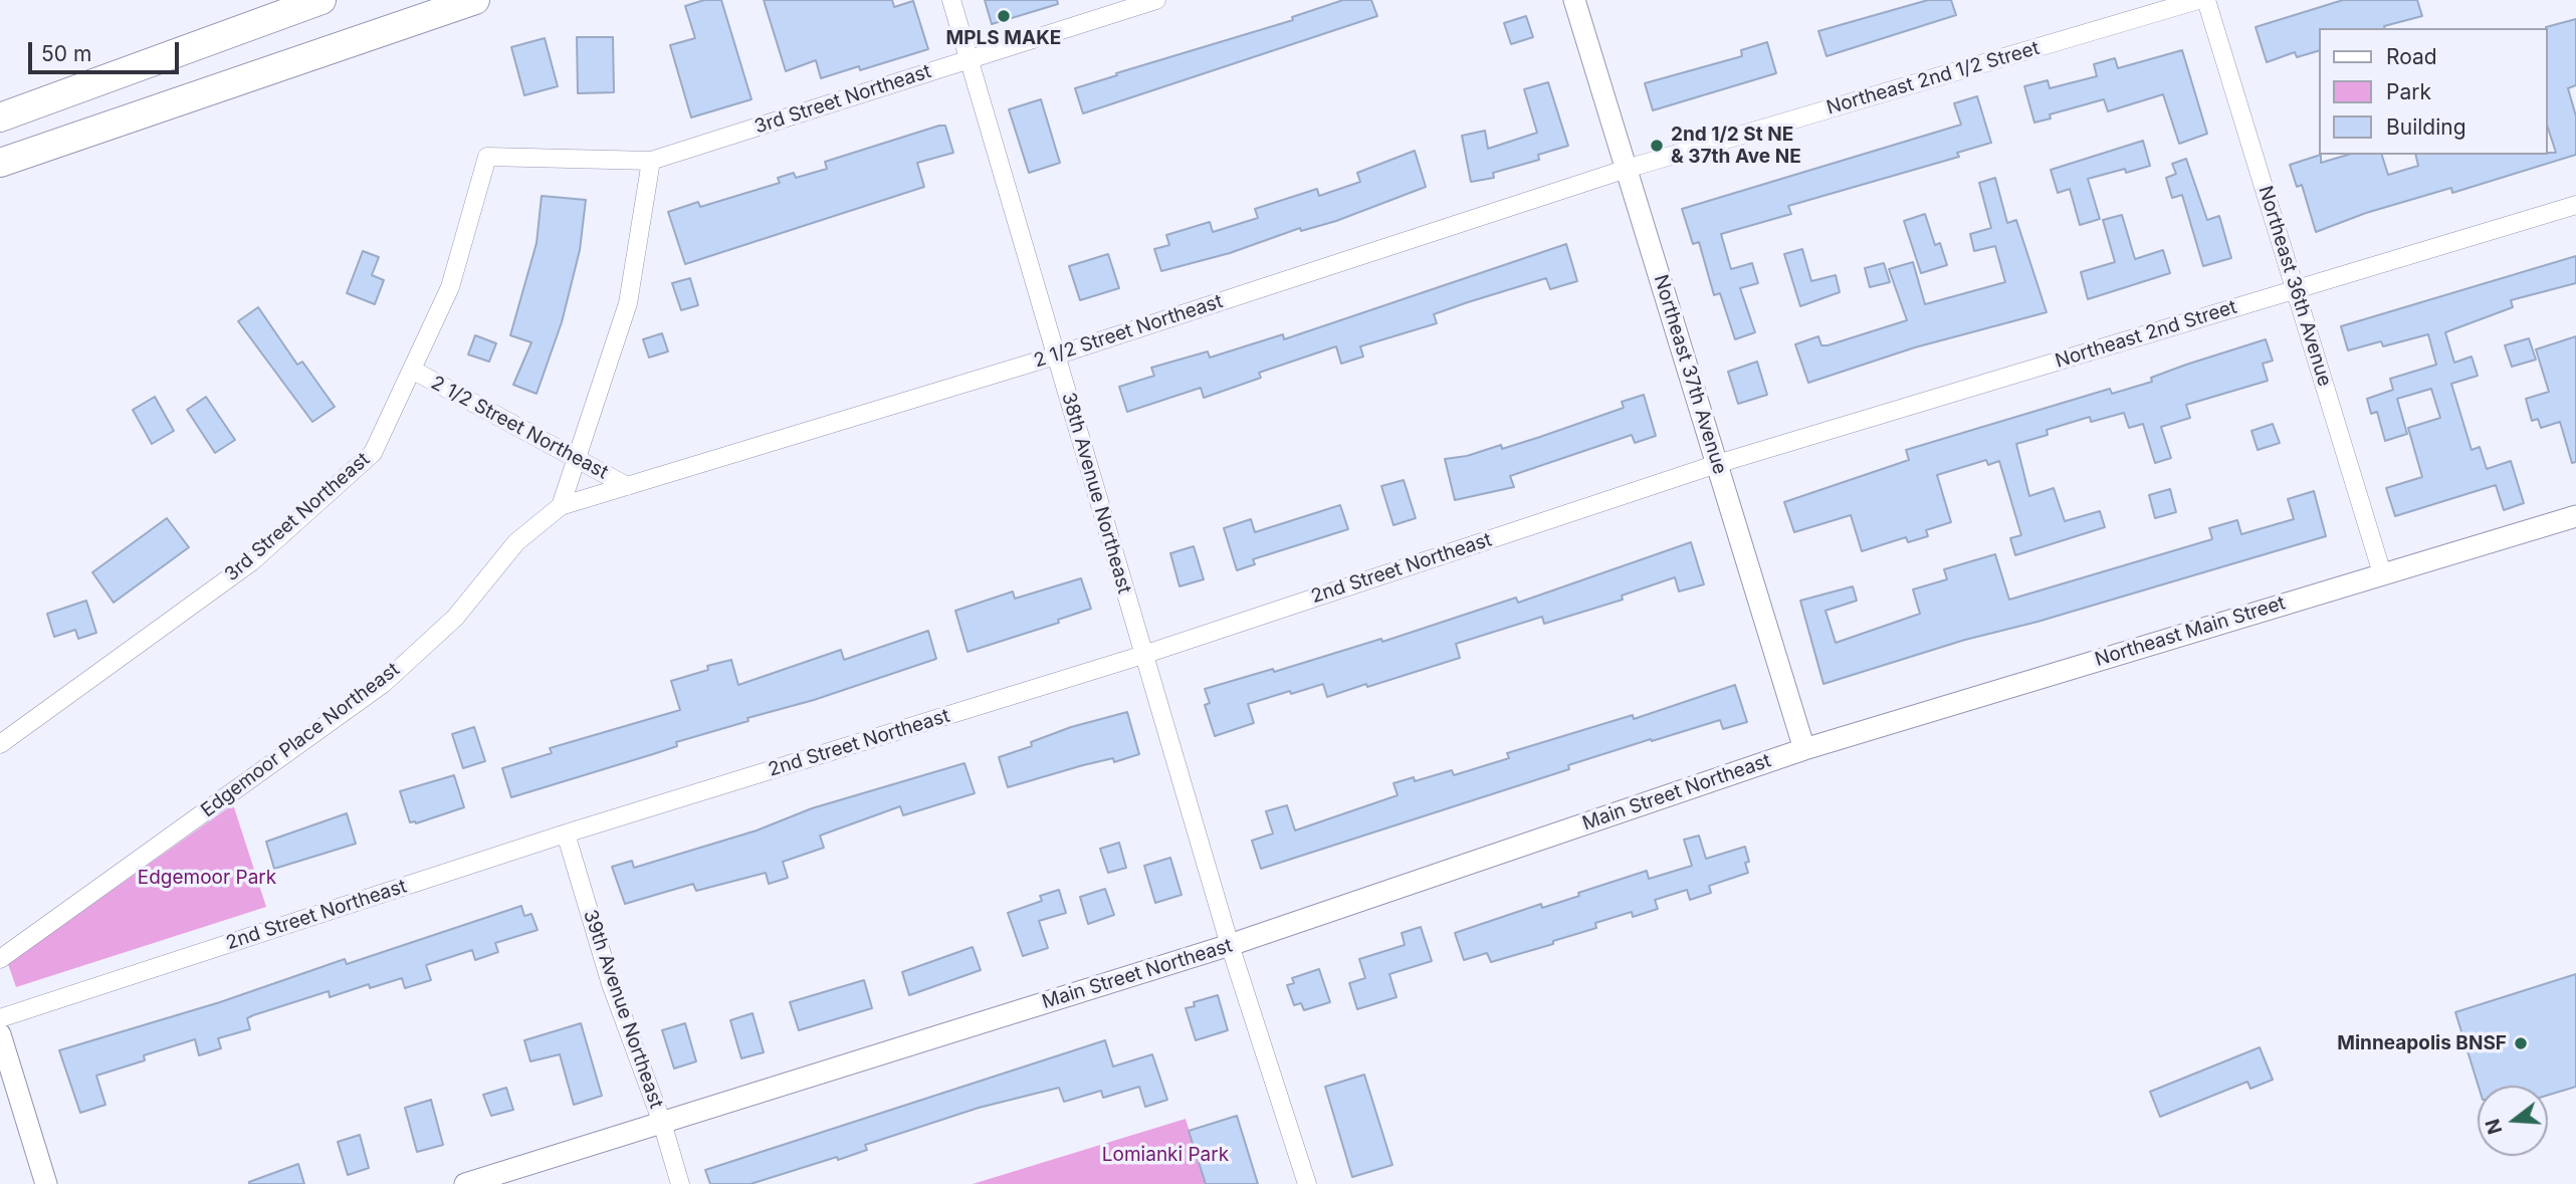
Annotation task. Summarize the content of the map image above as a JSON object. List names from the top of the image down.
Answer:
{
  "streets": {
    "street": [
      "Northeast 2nd 1/2 Street",
      "3rd Street Northeast",
      "Northeast 36th Avenue",
      "2 1/2 Street Northeast",
      "Northeast 2nd Street",
      "Northeast 37th Avenue",
      "38th Avenue Northeast",
      "2nd Street Northeast",
      "Northeast Main Street",
      "Edgemoor Place Northeast",
      "Main Street Northeast",
      "39th Avenue Northeast"
    ]
  },
  "crossings": [
    ["Northeast 2nd 1/2 Street", "2 1/2 Street Northeast"],
    ["Northeast 2nd 1/2 Street", "Northeast 37th Avenue"],
    ["3rd Street Northeast", "2 1/2 Street Northeast"],
    ["3rd Street Northeast", "38th Avenue Northeast"],
    ["Northeast 36th Avenue", "Northeast 2nd Street"],
    ["Northeast 36th Avenue", "Northeast Main Street"],
    ["2 1/2 Street Northeast", "Northeast 37th Avenue"],
    ["2 1/2 Street Northeast", "38th Avenue Northeast"],
    ["2 1/2 Street Northeast", "Edgemoor Place Northeast"],
    ["Northeast 2nd Street", "Northeast 37th Avenue"],
    ["Northeast 2nd Street", "2nd Street Northeast"],
    ["Northeast 37th Avenue", "2nd Street Northeast"],
    ["Northeast 37th Avenue", "Northeast Main Street"],
    ["Northeast 37th Avenue", "Main Street Northeast"],
    ["38th Avenue Northeast", "2nd Street Northeast"],
    ["38th Avenue Northeast", "Main Street Northeast"],
    ["2nd Street Northeast", "39th Avenue Northeast"],
    ["Northeast Main Street", "Main Street Northeast"],
    ["Main Street Northeast", "39th Avenue Northeast"]
  ],
  "parks": ["Edgemoor Park", "Lomianki Park"],
  "places": ["MPLS MAKE", "2nd 1/2 St NE & 37th Ave NE", "Minneapolis BNSF"],
  "legend": ["Road", "Park", "Building"],
  "scale_bar": "50 m",
  "north": "left"
}
